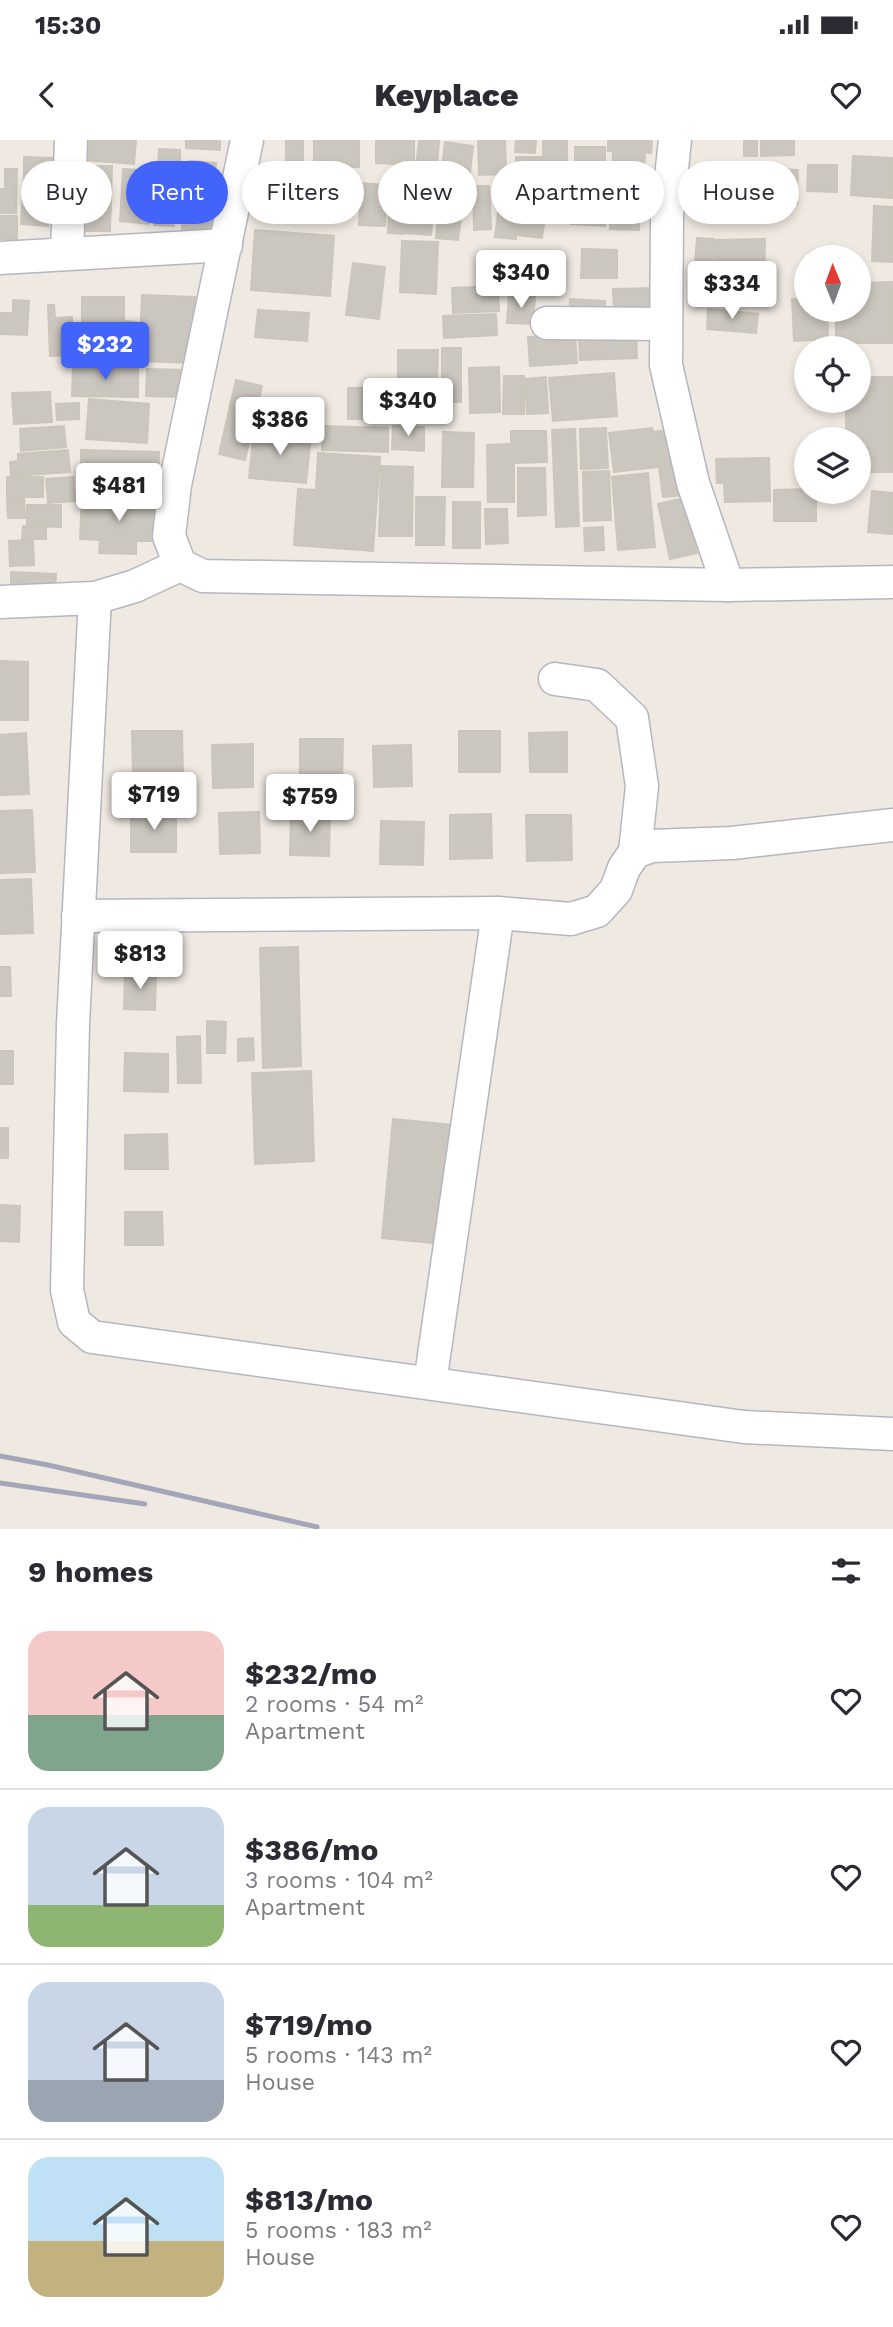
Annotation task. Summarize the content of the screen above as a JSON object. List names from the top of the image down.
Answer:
{
  "north": "top",
  "page": {
    "status": "15:30",
    "header": "Keyplace",
    "chip": [
      "Buy",
      "Rent",
      "Filters",
      "New",
      "Apartment",
      "House"
    ],
    "price": [
      "$340",
      "$334",
      "$232",
      "$340",
      "$386",
      "$481",
      "$719",
      "$759",
      "$813"
    ],
    "heading": "9 homes",
    "list": [
      {
        "name": "$232/mo",
        "note": "2 rooms · 54 m² · Apartment"
      },
      {
        "name": "$386/mo",
        "note": "3 rooms · 104 m² · Apartment"
      },
      {
        "name": "$719/mo",
        "note": "5 rooms · 143 m² · House"
      },
      {
        "name": "$813/mo",
        "note": "5 rooms · 183 m² · House"
      }
    ]
  }
}
